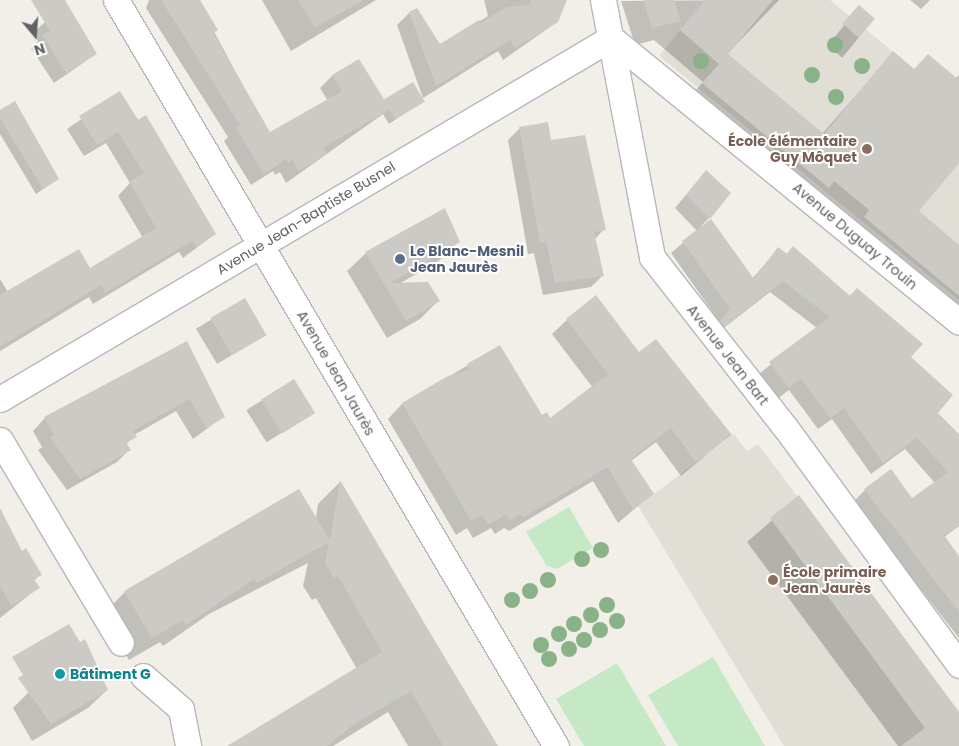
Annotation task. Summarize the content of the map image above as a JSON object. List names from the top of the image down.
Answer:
{
  "streets": {
    "street": [
      "Avenue Jean-Baptiste Busnel",
      "Avenue Duguay Trouin",
      "Avenue Jean Bart",
      "Avenue Jean Jaurès"
    ]
  },
  "crossings": [
    ["Avenue Jean-Baptiste Busnel", "Avenue Duguay Trouin"],
    ["Avenue Jean-Baptiste Busnel", "Avenue Jean Bart"],
    ["Avenue Jean-Baptiste Busnel", "Avenue Jean Jaurès"],
    ["Avenue Duguay Trouin", "Avenue Jean Bart"]
  ],
  "places": [
    "École élémentaire Guy Môquet",
    "Le Blanc-Mesnil Jean Jaurès",
    "École primaire Jean Jaurès",
    "Bâtiment G"
  ],
  "north": "bottom"
}
